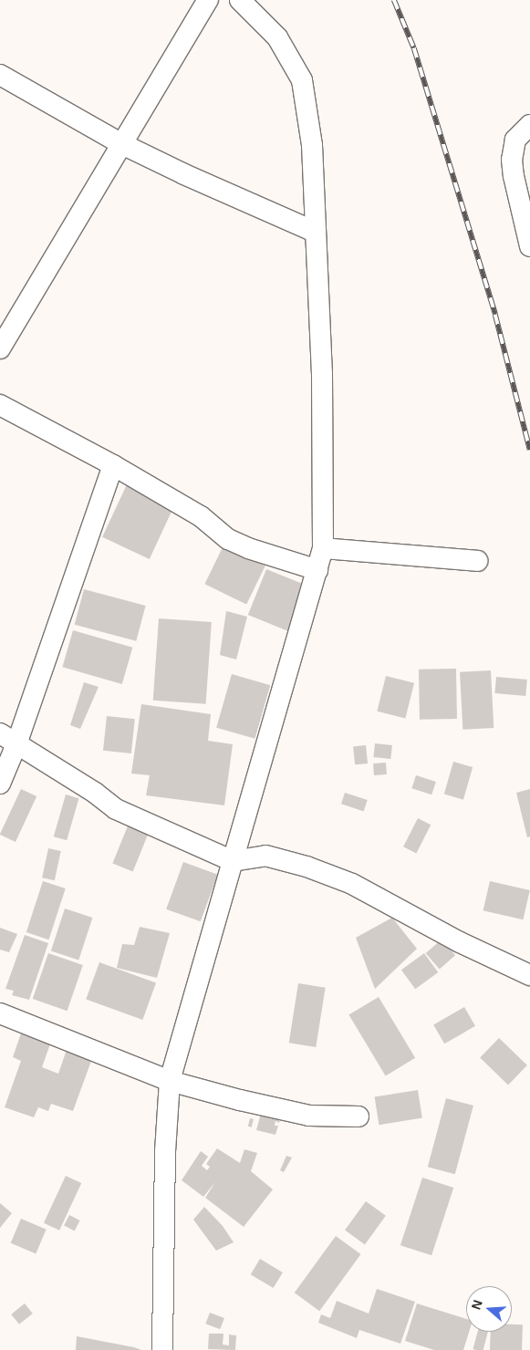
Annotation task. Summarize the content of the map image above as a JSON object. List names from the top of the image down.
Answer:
{
  "north": "left"
}
